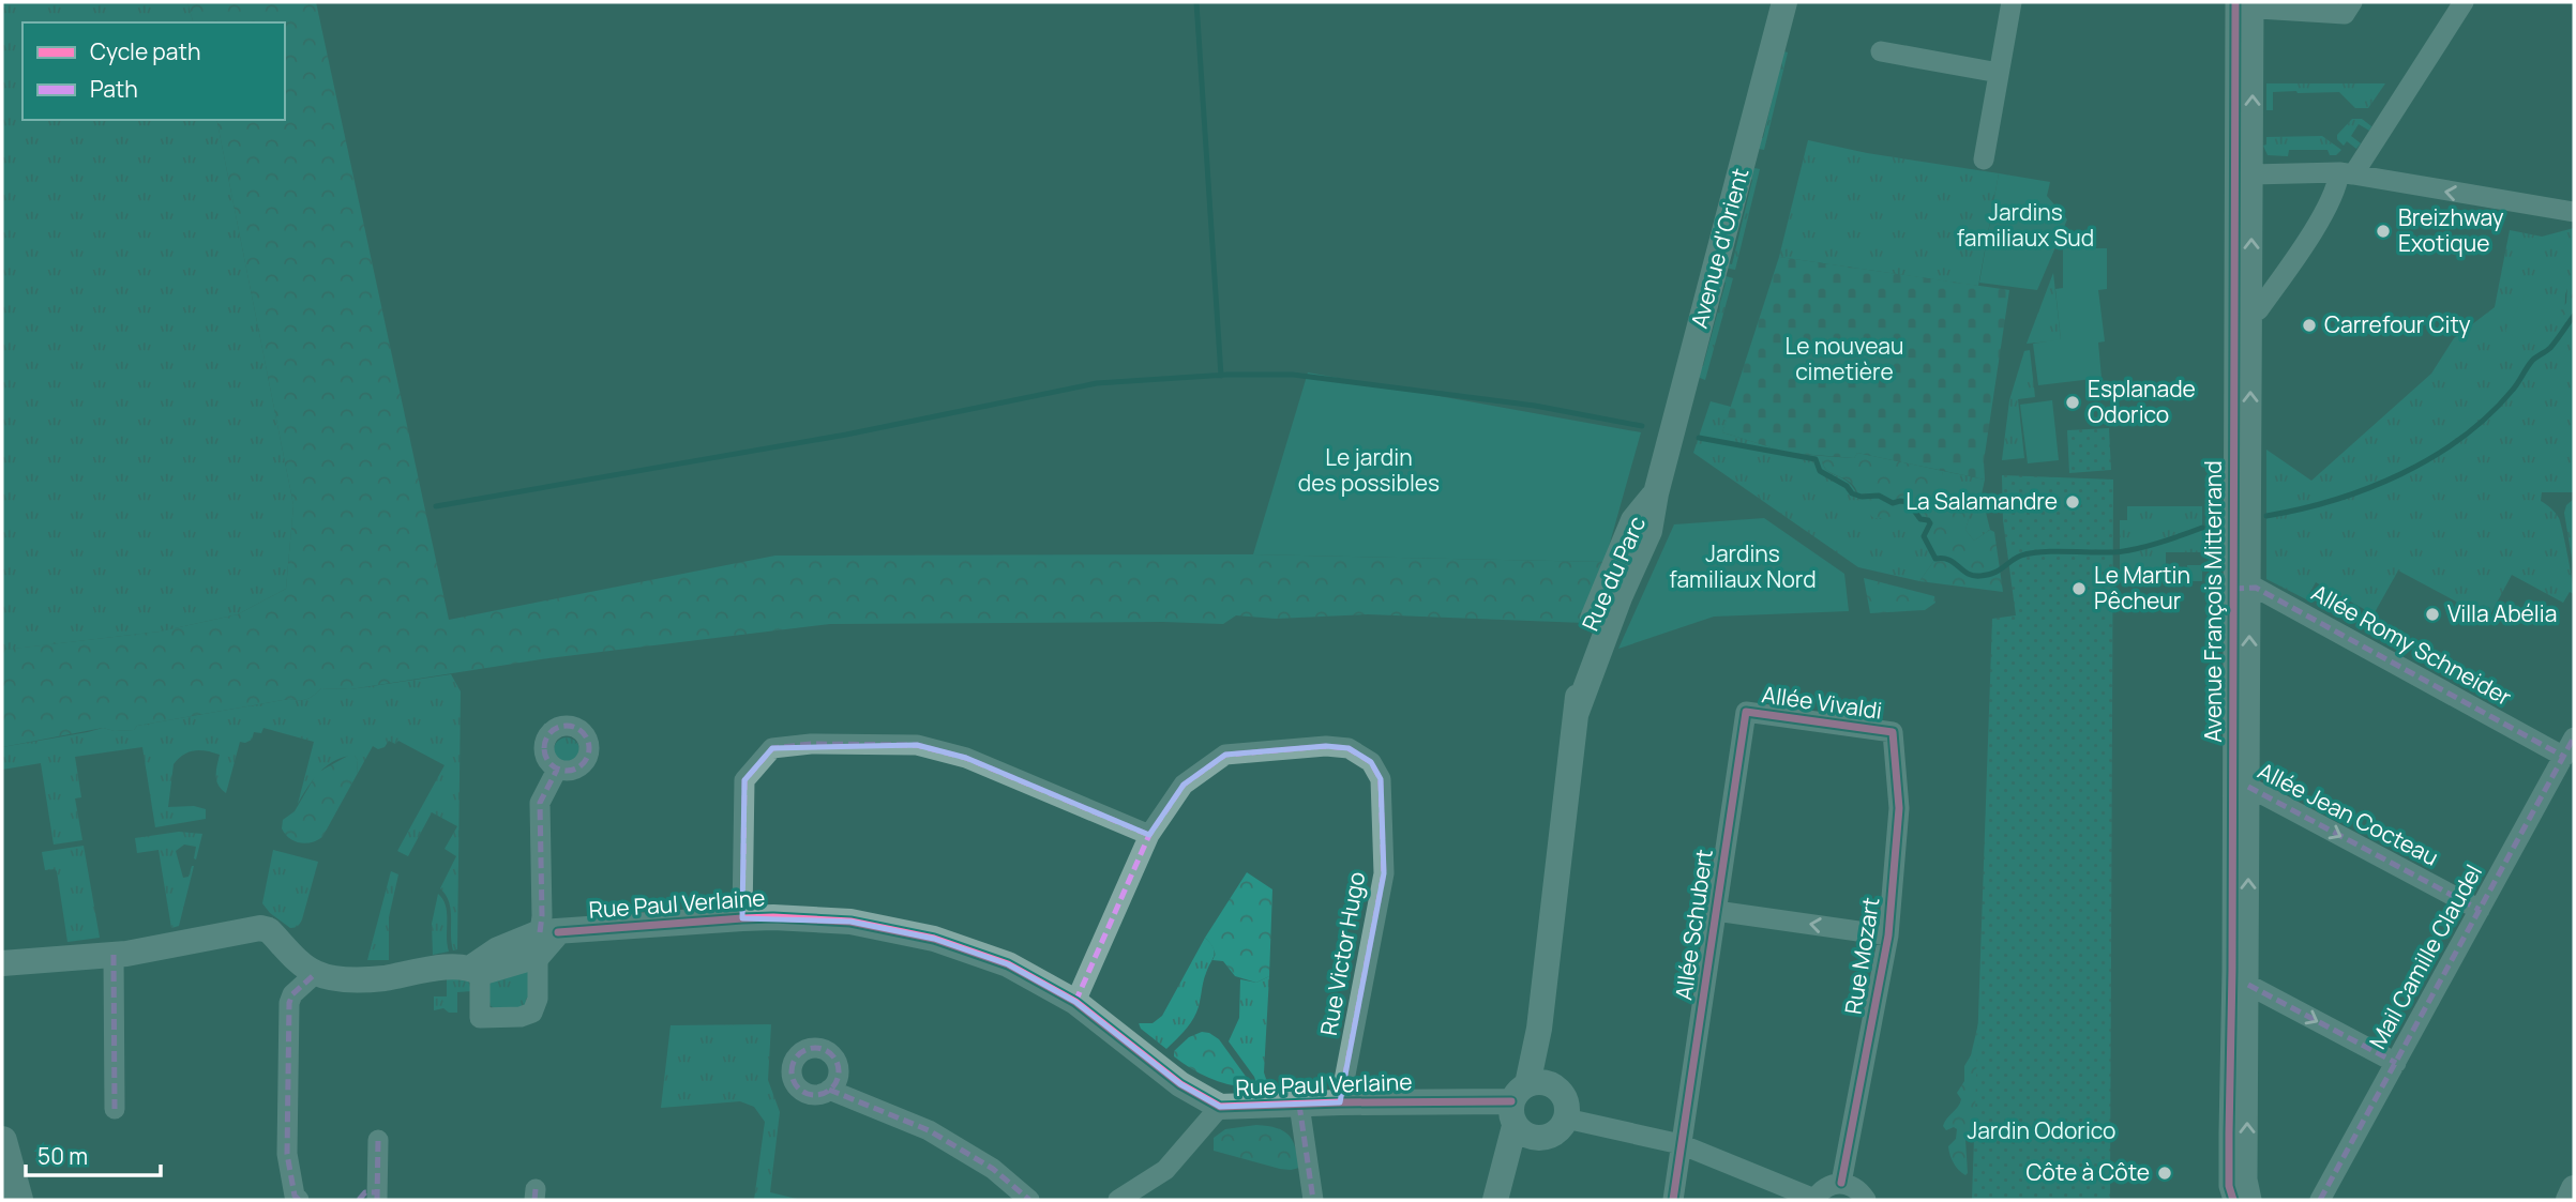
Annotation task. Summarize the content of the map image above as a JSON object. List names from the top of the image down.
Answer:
{
  "streets": {
    "street": [
      "Avenue d'Orient",
      "Rue du Parc",
      "Avenue François Mitterrand",
      "Allée Romy Schneider",
      "Allée Vivaldi",
      "Allée Jean Cocteau",
      "Rue Paul Verlaine",
      "Allée Schubert",
      "Rue Victor Hugo",
      "Rue Mozart",
      "Mail Camille Claudel"
    ]
  },
  "crossings": [
    ["Avenue d'Orient", "Rue du Parc"],
    ["Rue du Parc", "Rue Paul Verlaine"],
    ["Avenue François Mitterrand", "Allée Romy Schneider"],
    ["Avenue François Mitterrand", "Allée Jean Cocteau"],
    ["Allée Romy Schneider", "Mail Camille Claudel"],
    ["Allée Vivaldi", "Allée Schubert"],
    ["Allée Vivaldi", "Rue Mozart"],
    ["Allée Jean Cocteau", "Mail Camille Claudel"],
    ["Rue Paul Verlaine", "Rue Victor Hugo"]
  ],
  "parks": [
    "Jardins familiaux Sud",
    "Le nouveau cimetière",
    "Le jardin des possibles",
    "Jardins familiaux Nord",
    "Jardin Odorico"
  ],
  "places": [
    "Breizhway Exotique",
    "Carrefour City",
    "Esplanade Odorico",
    "La Salamandre",
    "Le Martin Pêcheur",
    "Villa Abélia",
    "Côte à Côte"
  ],
  "legend": ["Cycle path", "Path"],
  "scale_bar": "50 m"
}
